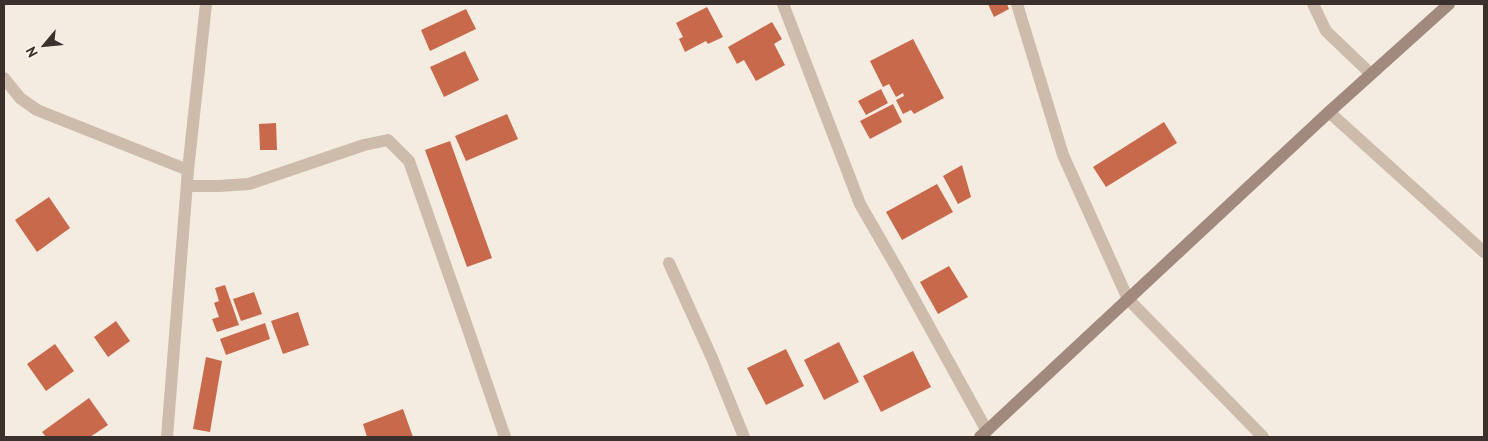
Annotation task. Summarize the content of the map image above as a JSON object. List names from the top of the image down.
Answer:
{
  "north": "bottom left"
}
